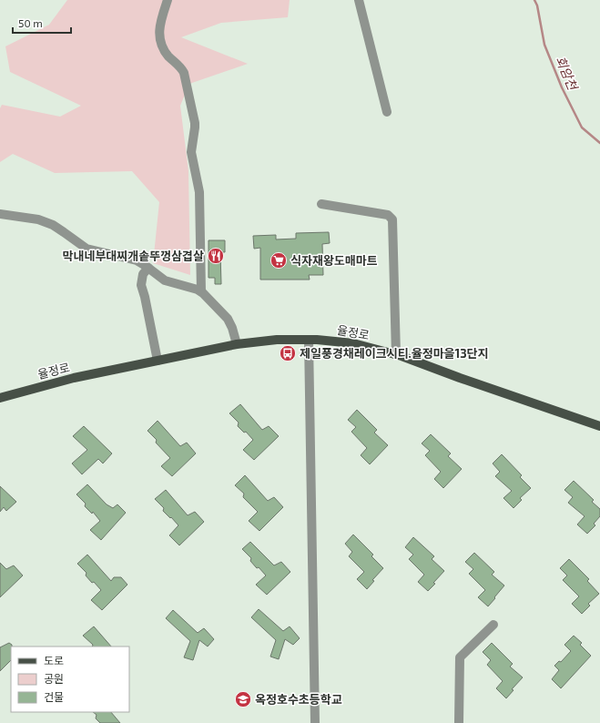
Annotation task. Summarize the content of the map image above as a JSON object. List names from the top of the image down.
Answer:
{
  "streets": {
    "main road": ["율정로"]
  },
  "water": ["회암천"],
  "places": {
    "restaurant": ["막내네부대찌개솥뚜껑삼겹살"],
    "supermarket": ["식자재왕도매마트"],
    "bus stop": ["제일풍경채레이크시티.율정마을13단지"],
    "school or university": ["옥정호수초등학교"]
  },
  "legend": ["도로", "공원", "건물"],
  "scale_bar": "50 m"
}
